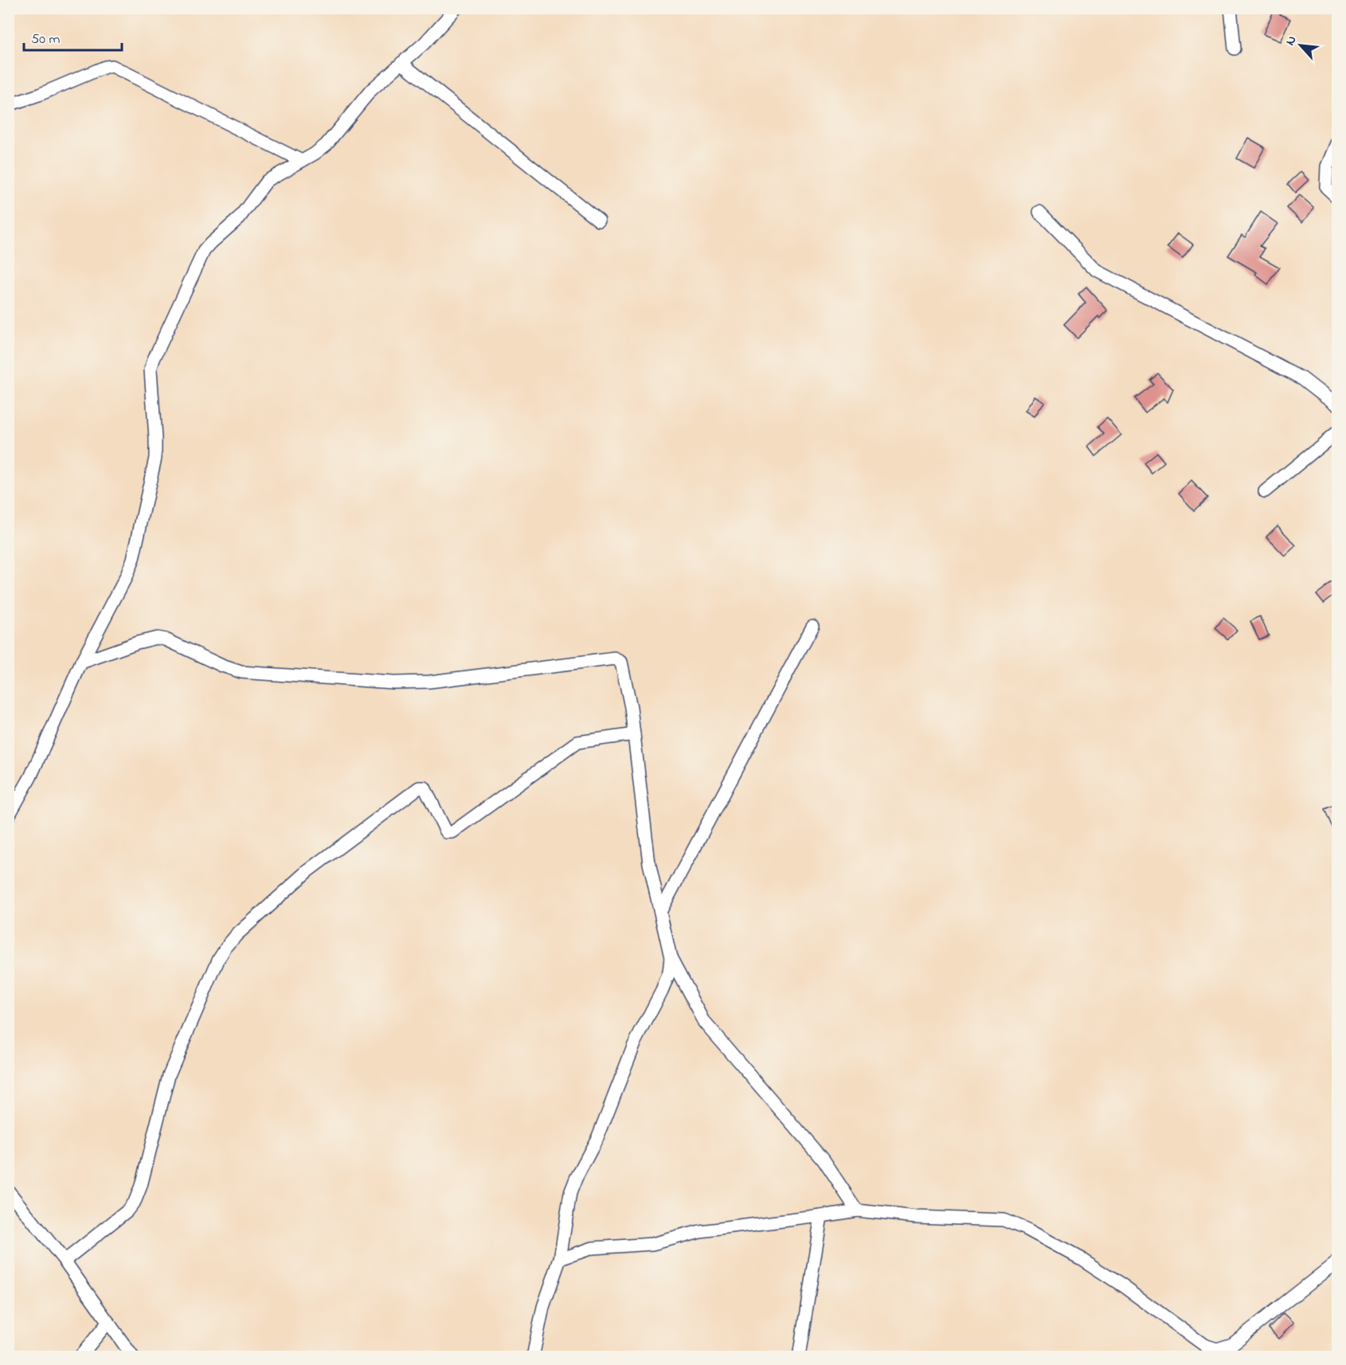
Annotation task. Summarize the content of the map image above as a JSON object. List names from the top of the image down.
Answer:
{
  "scale_bar": "50 m",
  "north": "top left"
}
